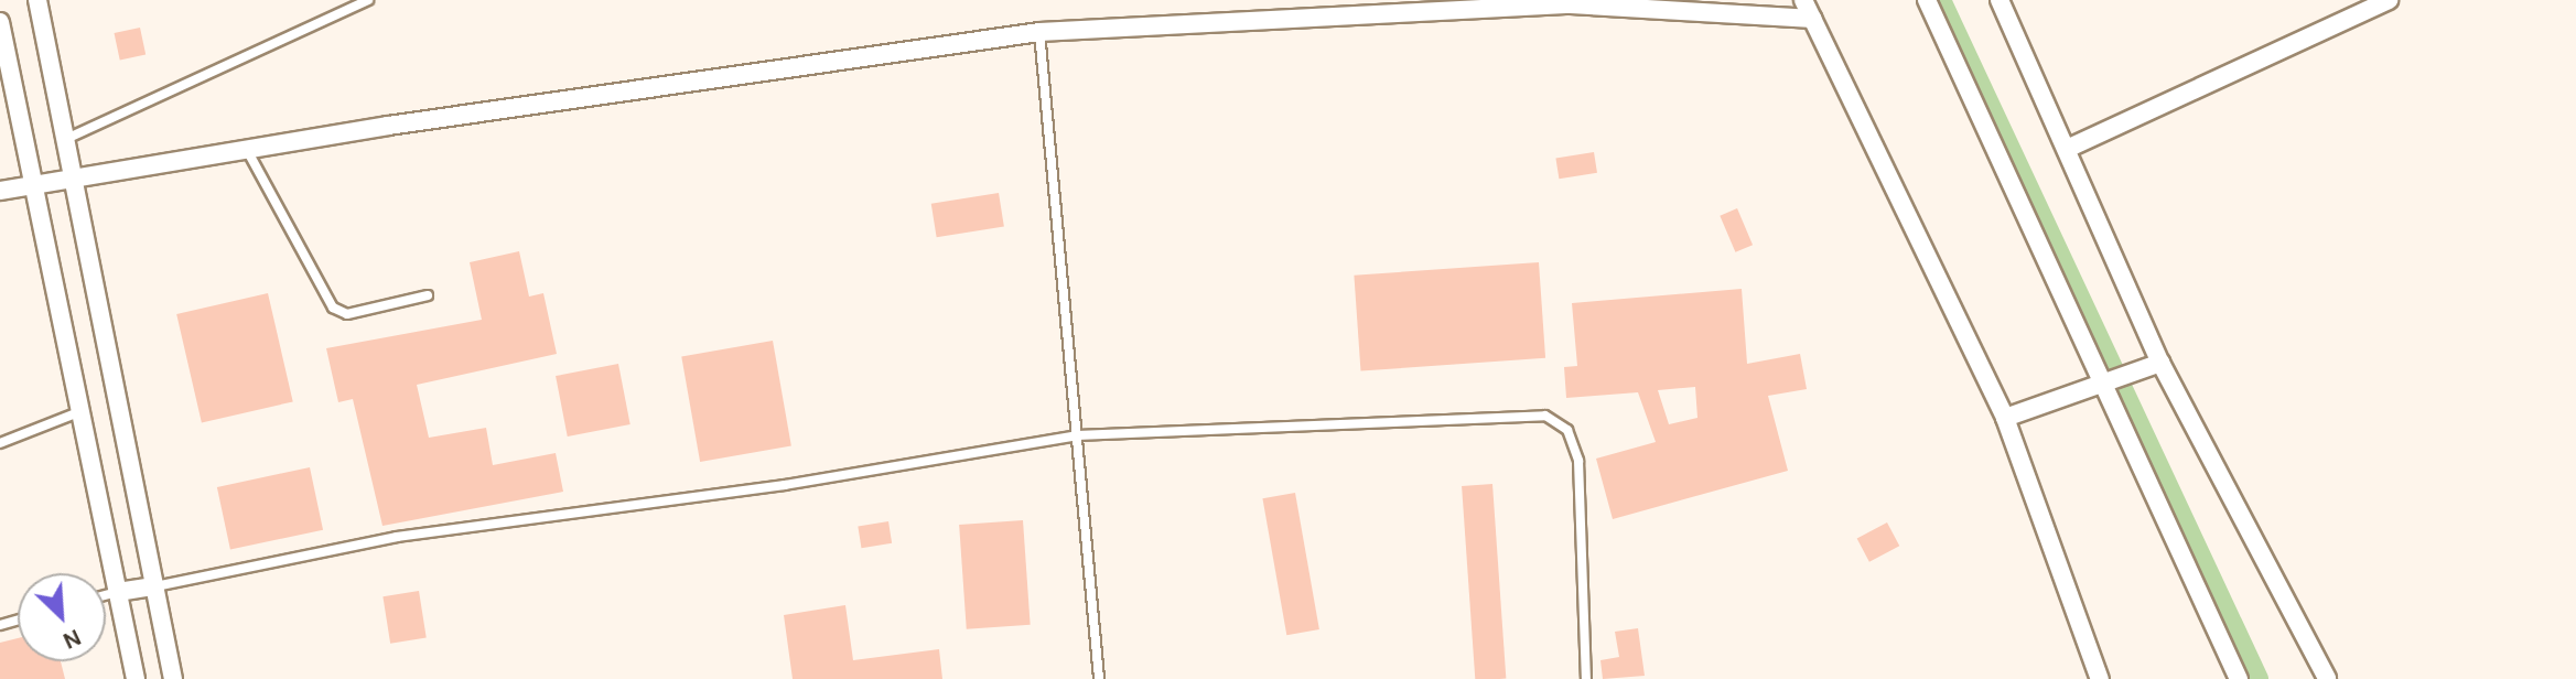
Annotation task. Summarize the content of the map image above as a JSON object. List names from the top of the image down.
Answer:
{
  "north": "bottom right"
}
